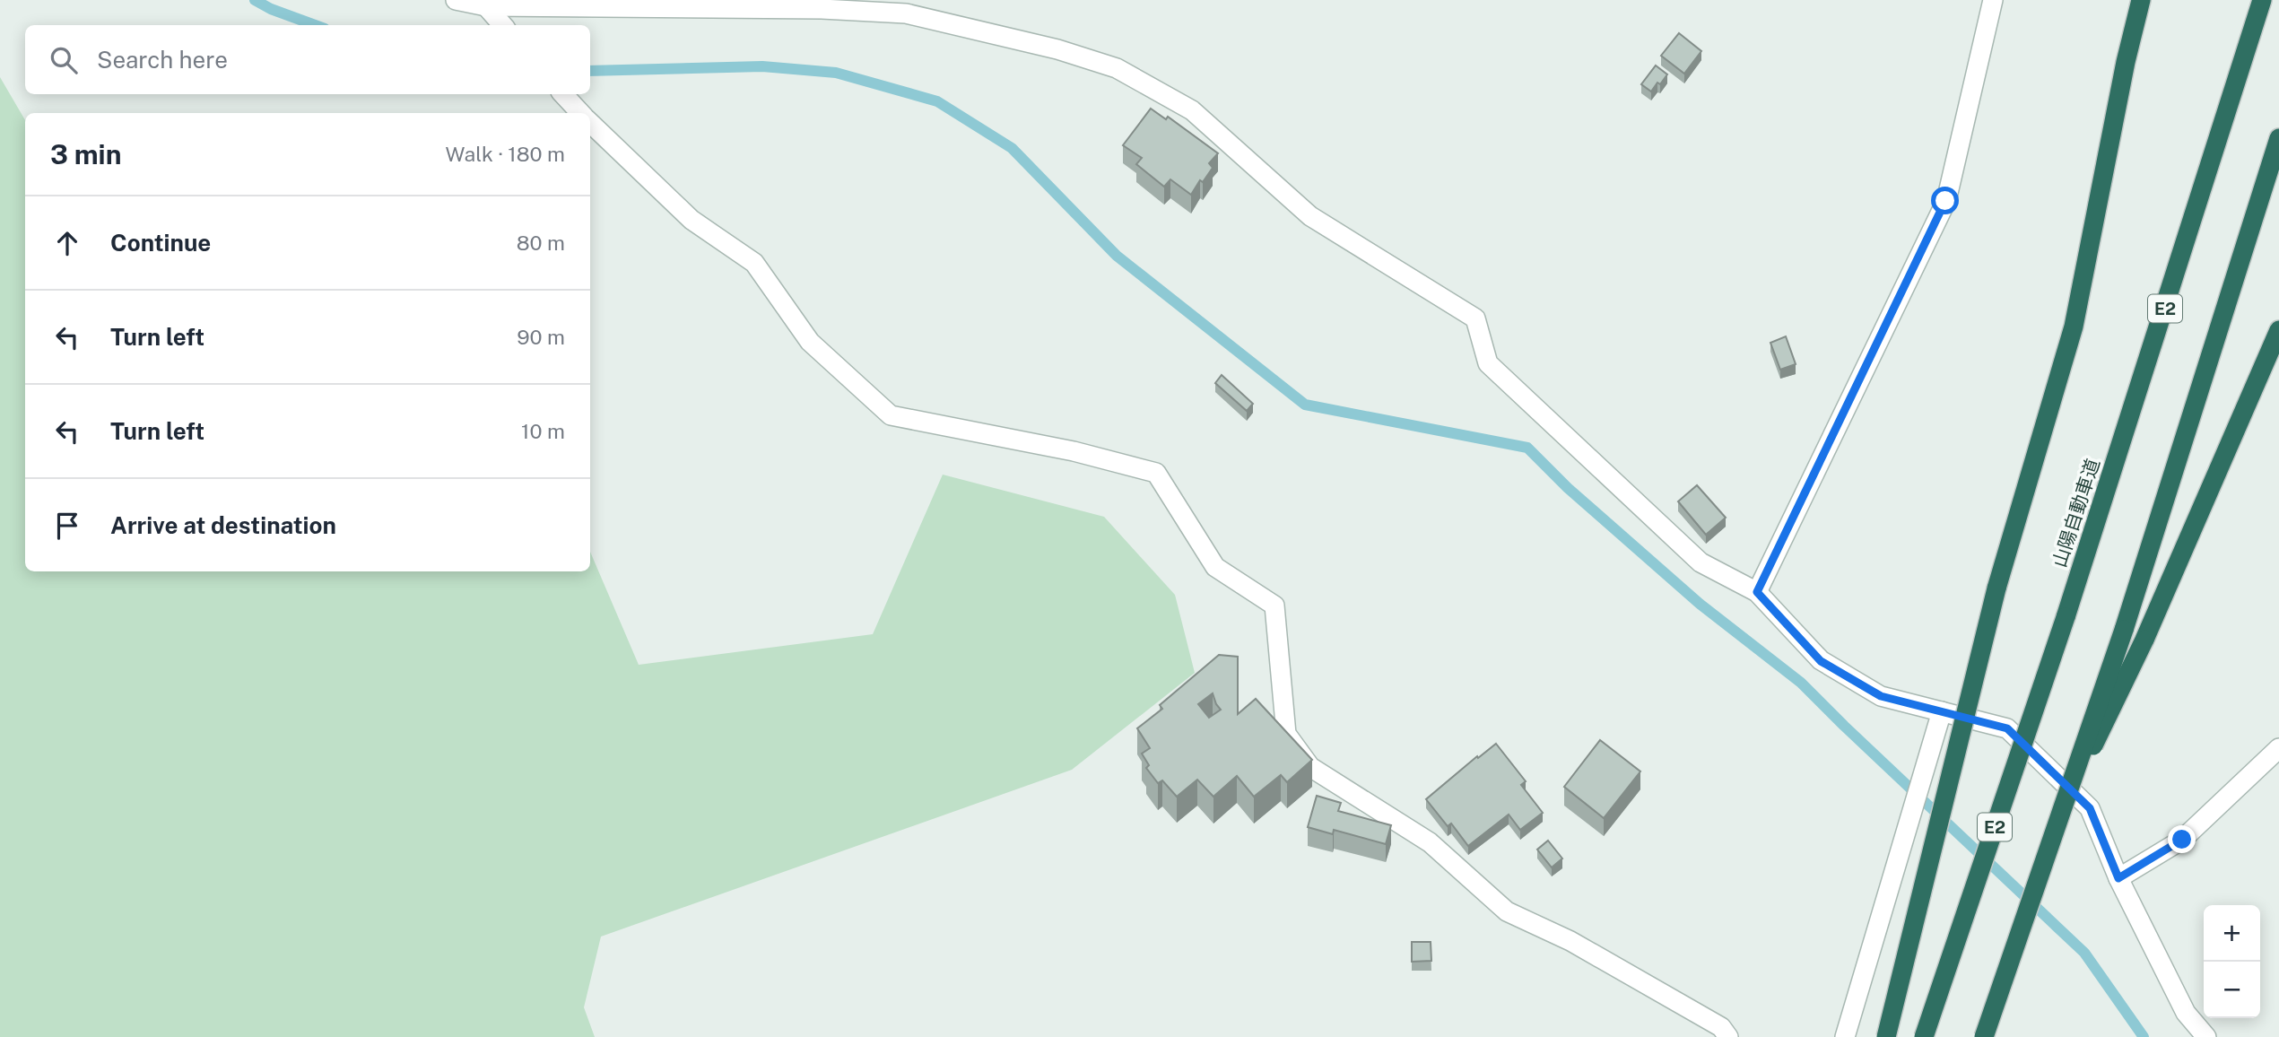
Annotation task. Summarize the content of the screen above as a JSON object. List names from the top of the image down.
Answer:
{
  "streets": {
    "highway": ["E2", "山陽自動車道"]
  },
  "page": {
    "search": "Search here",
    "heading": ["3 min", "Walk · 180 m"],
    "list": [
      ["Continue", "80 m"],
      ["Turn left", "90 m"],
      ["Turn left", "10 m"],
      "Arrive at destination"
    ],
    "map_buttons": ["+", "−"]
  }
}
